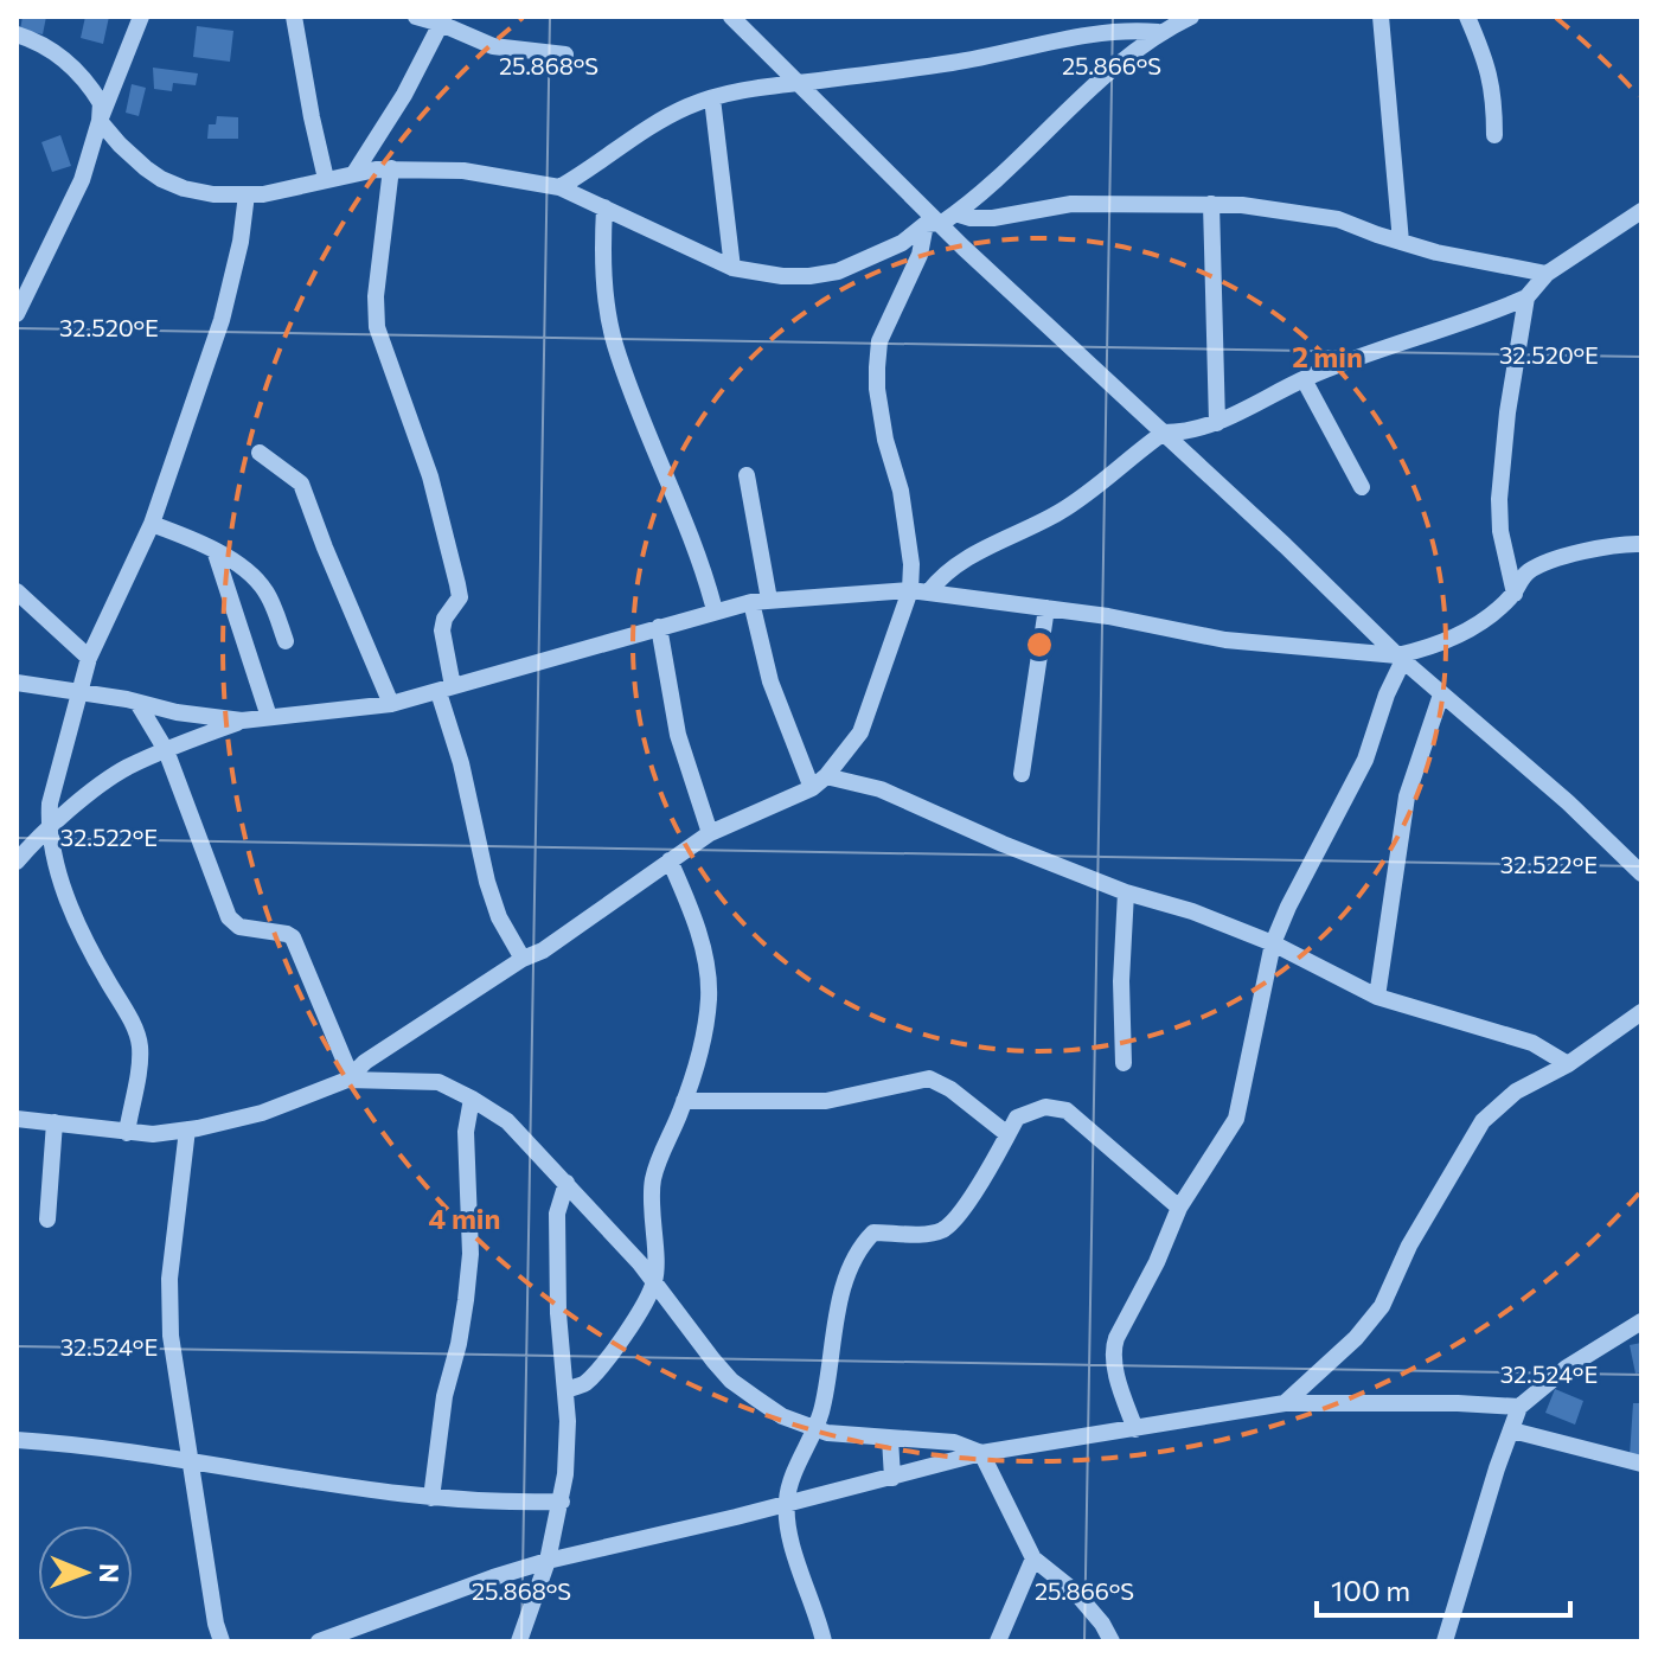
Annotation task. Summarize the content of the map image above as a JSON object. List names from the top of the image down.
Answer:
{
  "scale_bar": "100 m",
  "north": "right",
  "coordinates": [
    "25.868°S",
    "25.866°S",
    "32.520°E",
    "32.522°E",
    "32.524°E"
  ],
  "rings": ["2 min", "4 min"]
}
